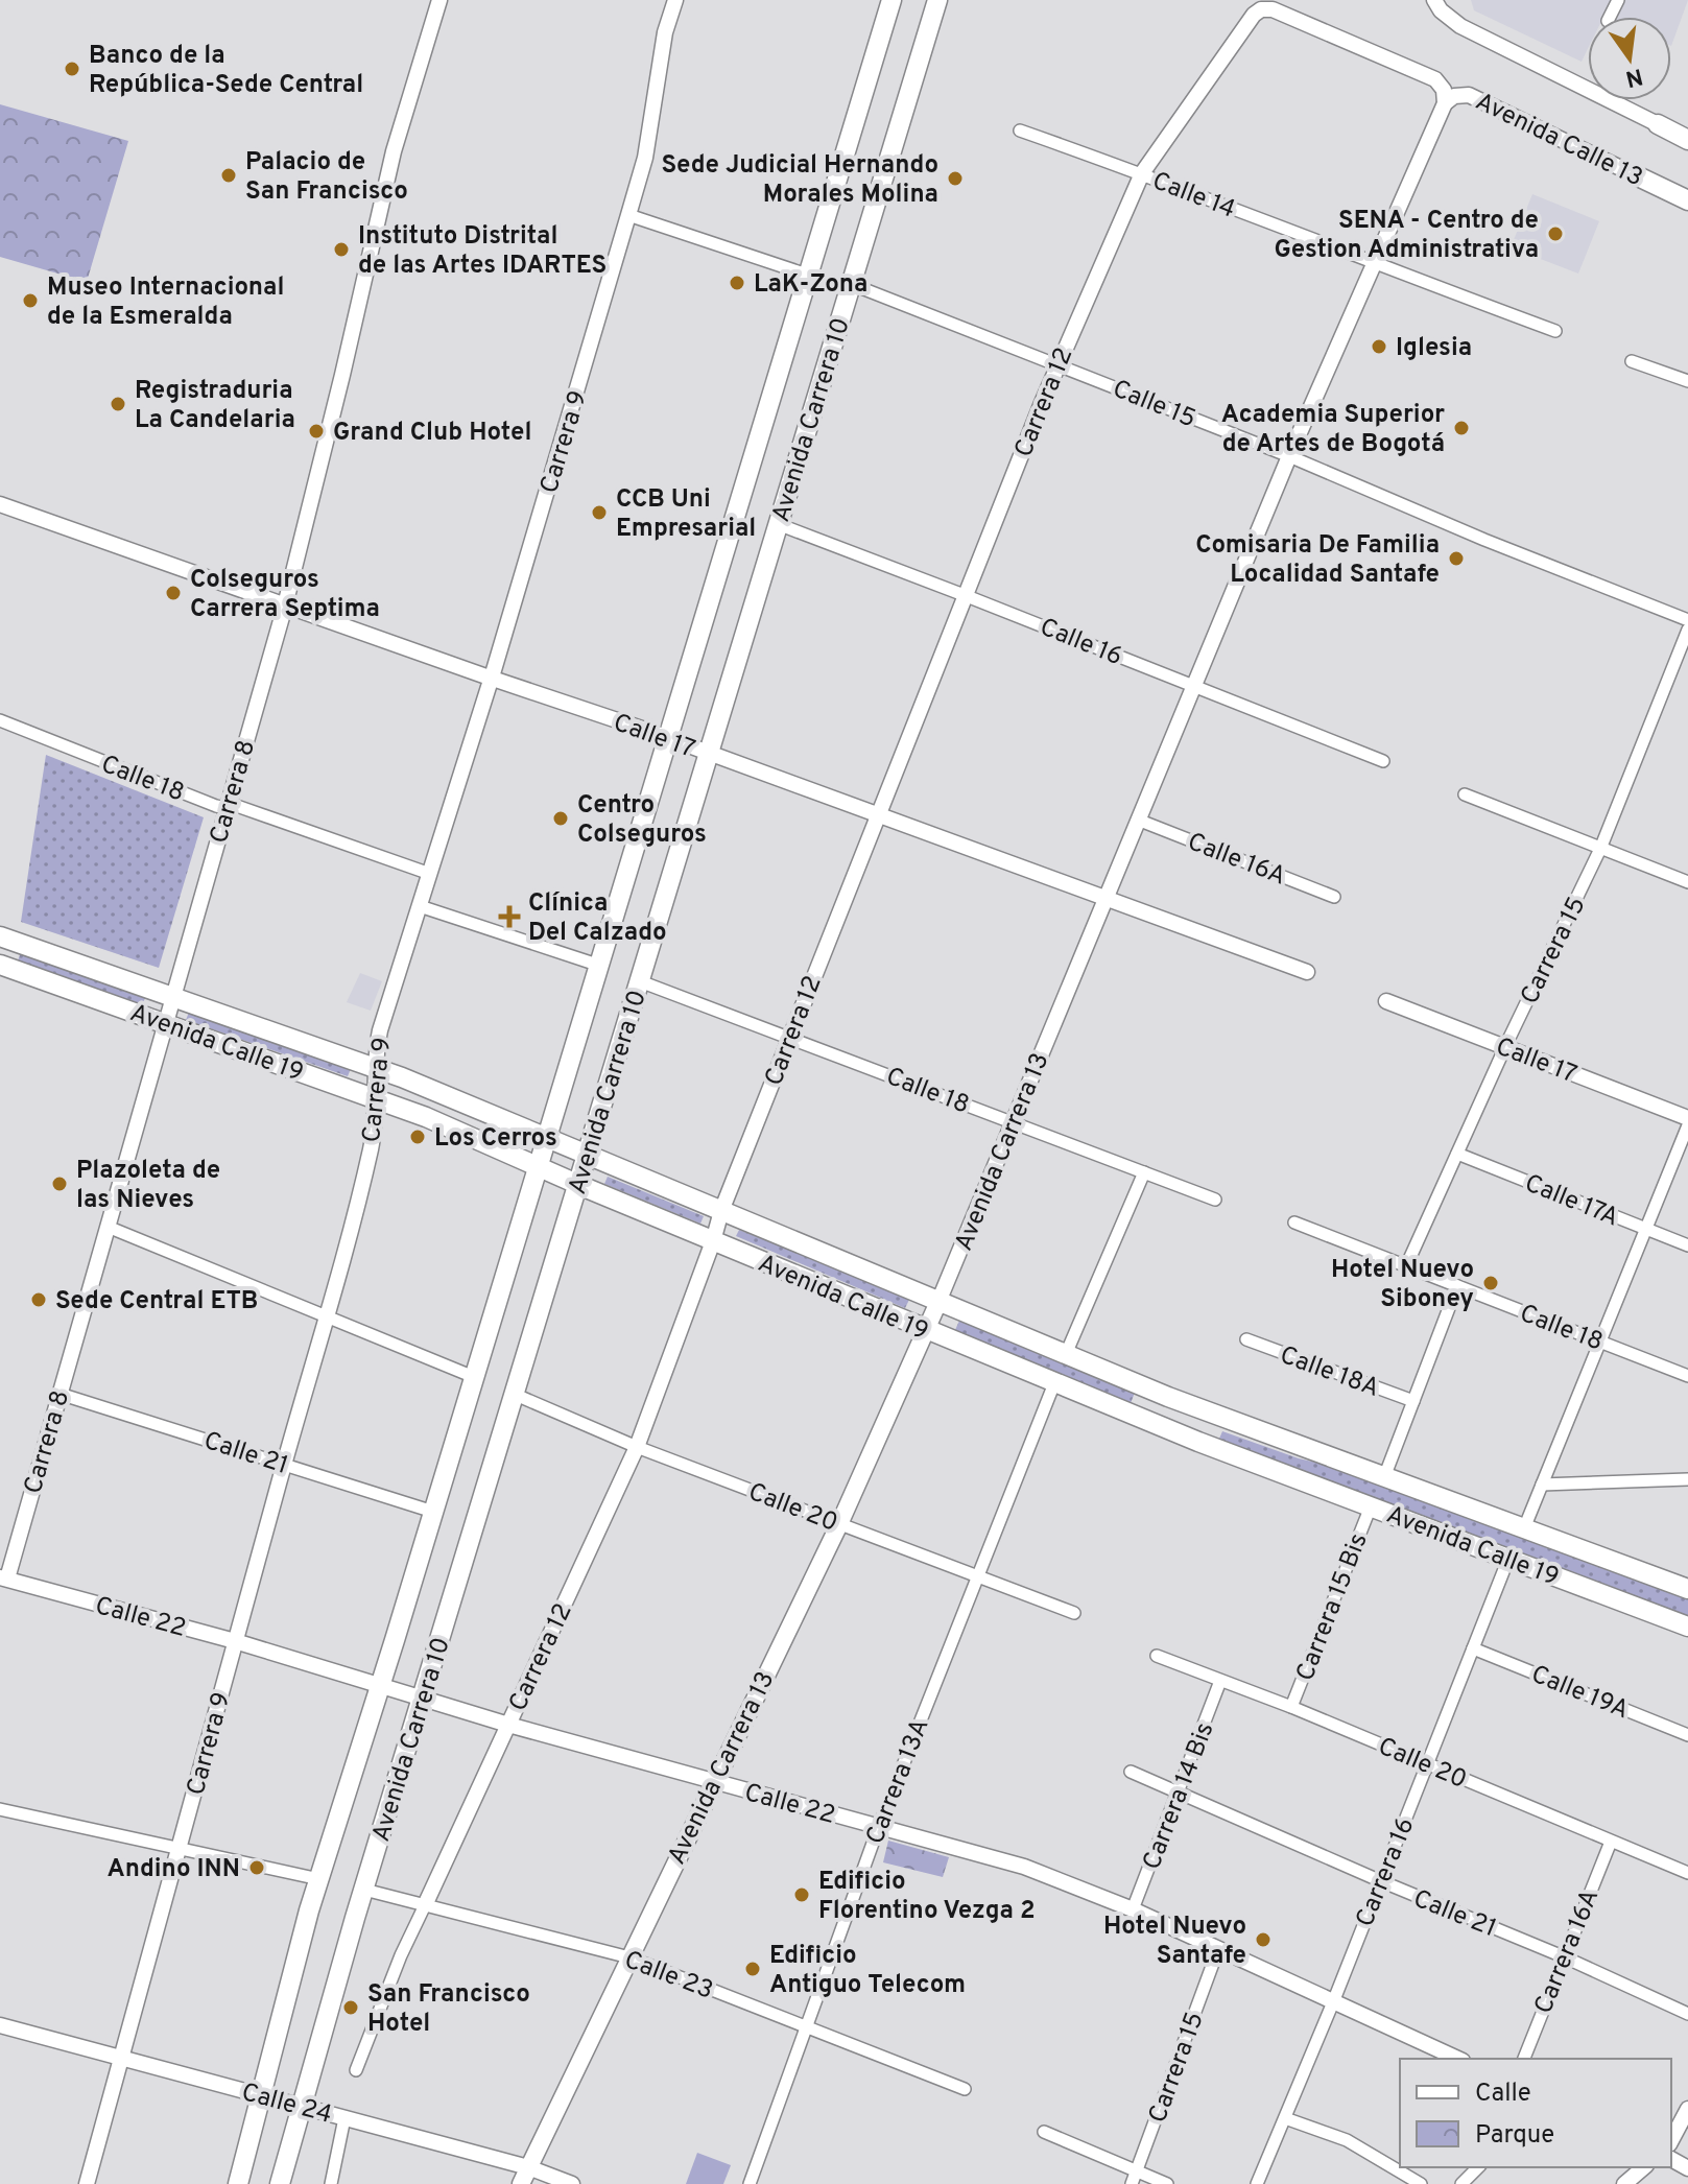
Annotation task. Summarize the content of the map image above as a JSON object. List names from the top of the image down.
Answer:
{
  "streets": {
    "main road": [
      "Avenida Calle 13",
      "Avenida Carrera 10",
      "Avenida Calle 19",
      "Avenida Carrera 13"
    ],
    "street": [
      "Calle 14",
      "Carrera 12",
      "Calle 15",
      "Carrera 9",
      "Calle 16",
      "Calle 17",
      "Calle 18",
      "Carrera 8",
      "Calle 16A",
      "Carrera 15",
      "Calle 17A",
      "Calle 18A",
      "Calle 21",
      "Calle 20",
      "Carrera 15 Bis",
      "Calle 22",
      "Calle 19A",
      "Carrera 13A",
      "Carrera 14 Bis",
      "Carrera 16",
      "Carrera 16A",
      "Calle 23",
      "Calle 24"
    ]
  },
  "crossings": [
    ["Avenida Calle 13", "Carrera 12"],
    ["Avenida Calle 13", "Avenida Carrera 13"],
    ["Calle 14", "Carrera 12"],
    ["Calle 14", "Avenida Carrera 13"],
    ["Carrera 12", "Calle 15"],
    ["Carrera 12", "Calle 16"],
    ["Carrera 12", "Calle 17"],
    ["Carrera 12", "Calle 18"],
    ["Carrera 12", "Avenida Calle 19"],
    ["Carrera 12", "Calle 20"],
    ["Carrera 12", "Calle 22"],
    ["Carrera 12", "Calle 23"],
    ["Calle 15", "Avenida Carrera 10"],
    ["Calle 15", "Avenida Carrera 13"],
    ["Avenida Carrera 10", "Calle 16"],
    ["Avenida Carrera 10", "Calle 17"],
    ["Avenida Carrera 10", "Calle 18"],
    ["Avenida Carrera 10", "Avenida Calle 19"],
    ["Avenida Carrera 10", "Calle 21"],
    ["Avenida Carrera 10", "Calle 20"],
    ["Avenida Carrera 10", "Calle 22"],
    ["Avenida Carrera 10", "Calle 23"],
    ["Avenida Carrera 10", "Calle 24"],
    ["Carrera 9", "Calle 17"],
    ["Carrera 9", "Calle 18"],
    ["Carrera 9", "Avenida Calle 19"],
    ["Carrera 9", "Calle 21"],
    ["Carrera 9", "Calle 22"],
    ["Carrera 9", "Calle 24"],
    ["Calle 16", "Avenida Carrera 13"],
    ["Calle 17", "Carrera 8"],
    ["Calle 17", "Carrera 15"],
    ["Calle 17", "Avenida Carrera 13"],
    ["Calle 18", "Carrera 8"],
    ["Calle 18", "Carrera 15"],
    ["Calle 18", "Avenida Carrera 13"],
    ["Carrera 8", "Avenida Calle 19"],
    ["Carrera 8", "Calle 21"],
    ["Carrera 8", "Calle 22"],
    ["Calle 16A", "Avenida Carrera 13"],
    ["Carrera 15", "Calle 17A"],
    ["Carrera 15", "Calle 22"],
    ["Avenida Calle 19", "Avenida Carrera 13"],
    ["Avenida Calle 19", "Carrera 15 Bis"],
    ["Avenida Calle 19", "Carrera 13A"],
    ["Avenida Calle 19", "Carrera 16"],
    ["Avenida Carrera 13", "Calle 20"],
    ["Avenida Carrera 13", "Calle 22"],
    ["Avenida Carrera 13", "Calle 23"],
    ["Avenida Carrera 13", "Calle 24"],
    ["Calle 21", "Carrera 14 Bis"],
    ["Calle 21", "Carrera 16"],
    ["Calle 21", "Carrera 16A"],
    ["Calle 20", "Carrera 15 Bis"],
    ["Calle 20", "Carrera 13A"],
    ["Calle 20", "Carrera 14 Bis"],
    ["Calle 20", "Carrera 16"],
    ["Calle 20", "Carrera 16A"],
    ["Calle 22", "Carrera 13A"],
    ["Calle 22", "Carrera 14 Bis"],
    ["Calle 22", "Carrera 16"],
    ["Calle 19A", "Carrera 16"],
    ["Carrera 13A", "Calle 23"]
  ],
  "places": {
    "other": [
      "Banco de la República-Sede Central",
      "Palacio de San Francisco",
      "Sede Judicial Hernando Morales Molina",
      "SENA - Centro de Gestion Administrativa",
      "Instituto Distrital de las Artes IDARTES",
      "LaK-Zona",
      "Museo Internacional de la Esmeralda",
      "Iglesia",
      "Registraduria La Candelaria",
      "Academia Superior de Artes de Bogotá",
      "Grand Club Hotel",
      "CCB Uni Empresarial",
      "Comisaria De Familia Localidad Santafe",
      "Colseguros Carrera Septima",
      "Centro Colseguros",
      "Los Cerros",
      "Plazoleta de las Nieves",
      "Hotel Nuevo Siboney",
      "Sede Central ETB",
      "Andino INN",
      "Edificio Florentino Vezga 2",
      "Hotel Nuevo Santafe",
      "Edificio Antiguo Telecom",
      "San Francisco Hotel"
    ],
    "health": ["Clínica Del Calzado"]
  },
  "legend": ["Calle", "Parque"],
  "north": "bottom"
}
